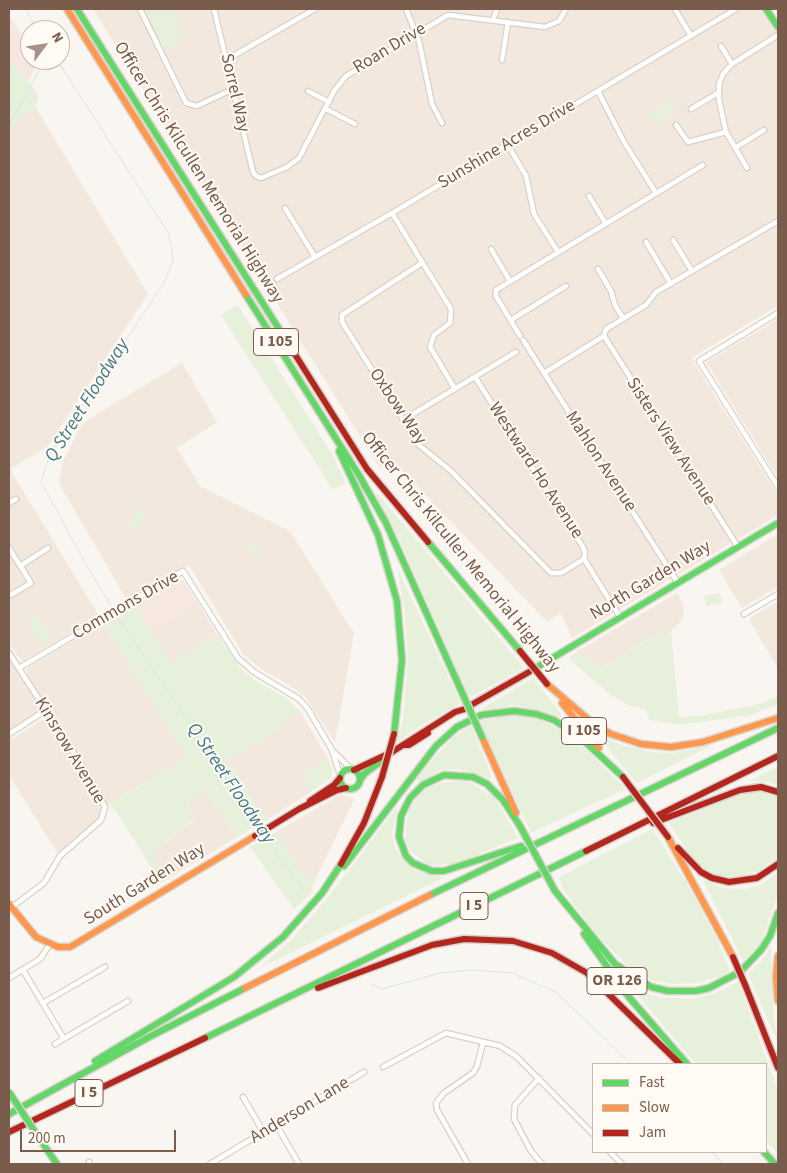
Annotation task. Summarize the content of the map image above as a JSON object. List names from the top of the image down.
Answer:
{
  "streets": {
    "main road": [
      "Officer Chris Kilcullen Memorial Highway",
      "I 105",
      "North Garden Way",
      "South Garden Way",
      "I 5",
      "OR 126"
    ],
    "street": [
      "Roan Drive",
      "Sorrel Way",
      "Sunshine Acres Drive",
      "Oxbow Way",
      "Sisters View Avenue",
      "Mahlon Avenue",
      "Westward Ho Avenue",
      "Commons Drive",
      "Kinsrow Avenue",
      "Anderson Lane"
    ]
  },
  "crossings": [
    ["Roan Drive", "Sorrel Way"],
    ["Oxbow Way", "Westward Ho Avenue"],
    ["Sisters View Avenue", "North Garden Way"],
    ["Mahlon Avenue", "North Garden Way"],
    ["Westward Ho Avenue", "North Garden Way"],
    ["Commons Drive", "Kinsrow Avenue"],
    ["Commons Drive", "South Garden Way"]
  ],
  "water": ["Q Street Floodway"],
  "legend": ["Fast", "Slow", "Jam"],
  "scale_bar": "200 m",
  "north": "top right"
}
